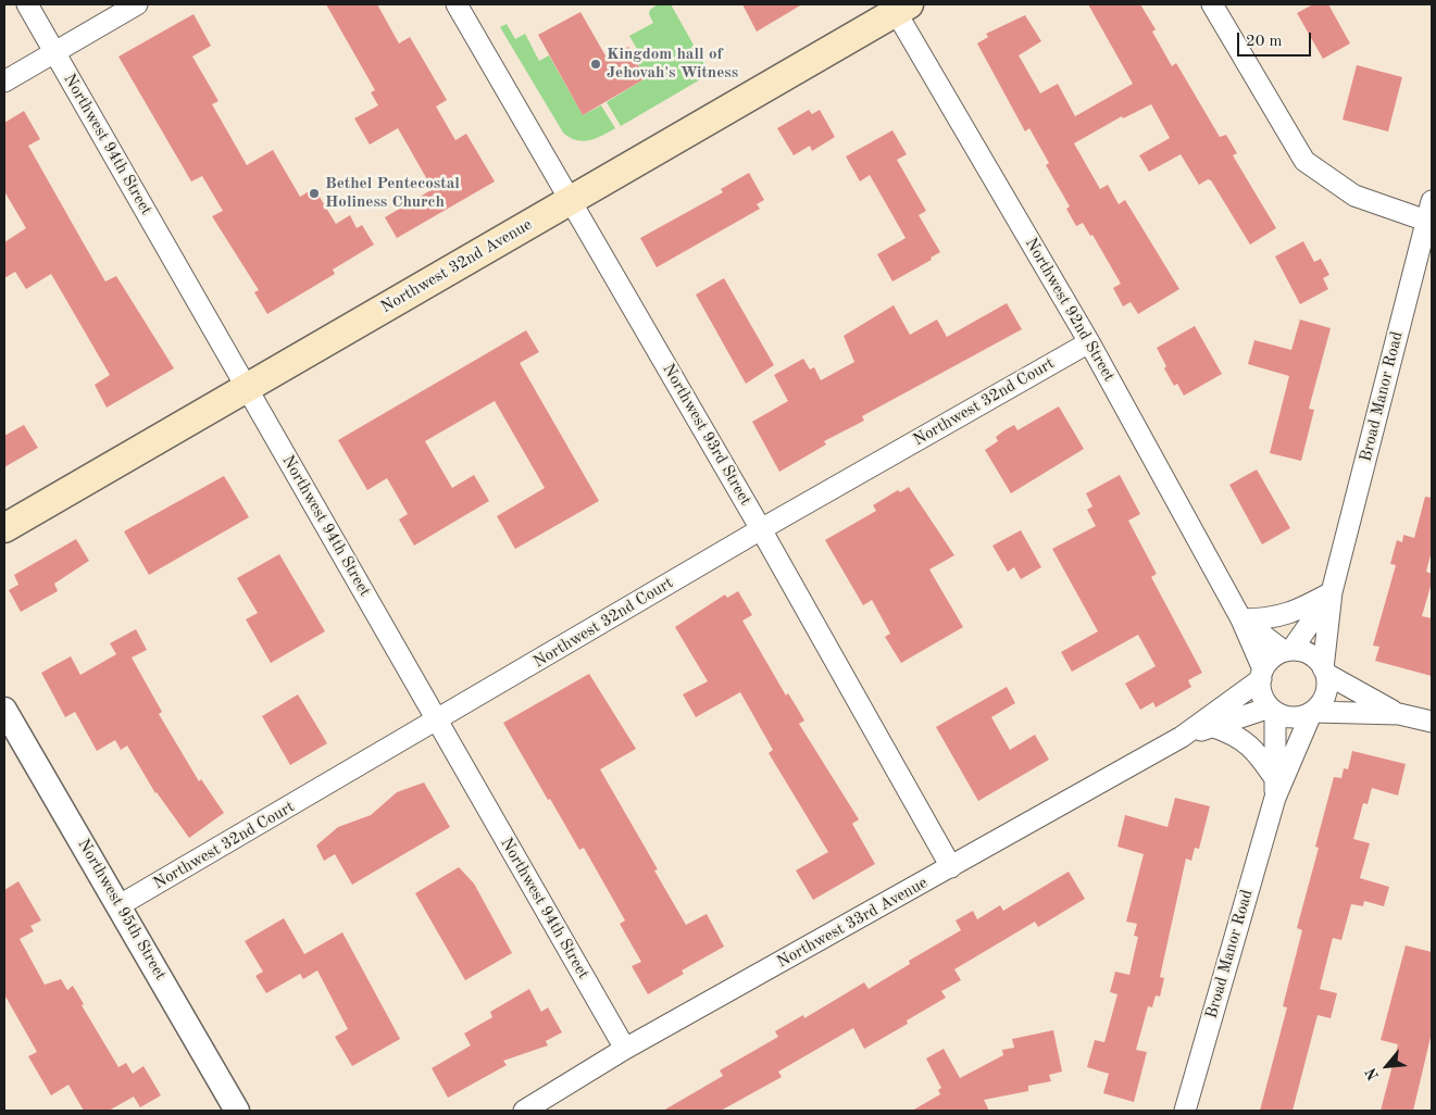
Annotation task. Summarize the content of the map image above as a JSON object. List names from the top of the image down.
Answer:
{
  "streets": {
    "main road": ["Northwest 32nd Avenue"],
    "street": [
      "Northwest 94th Street",
      "Northwest 92nd Street",
      "Broad Manor Road",
      "Northwest 32nd Court",
      "Northwest 93rd Street",
      "Northwest 95th Street",
      "Northwest 33rd Avenue"
    ]
  },
  "crossings": [
    ["Northwest 94th Street", "Northwest 32nd Avenue"],
    ["Northwest 94th Street", "Northwest 32nd Court"],
    ["Northwest 94th Street", "Northwest 33rd Avenue"],
    ["Northwest 32nd Avenue", "Northwest 92nd Street"],
    ["Northwest 32nd Avenue", "Northwest 93rd Street"],
    ["Northwest 92nd Street", "Broad Manor Road"],
    ["Northwest 92nd Street", "Northwest 32nd Court"],
    ["Northwest 92nd Street", "Northwest 33rd Avenue"],
    ["Broad Manor Road", "Northwest 33rd Avenue"],
    ["Northwest 32nd Court", "Northwest 93rd Street"],
    ["Northwest 32nd Court", "Northwest 95th Street"],
    ["Northwest 93rd Street", "Northwest 33rd Avenue"]
  ],
  "places": ["Kingdom hall of Jehovah's Witness", "Bethel Pentecostal Holiness Church"],
  "scale_bar": "20 m",
  "north": "bottom left"
}
